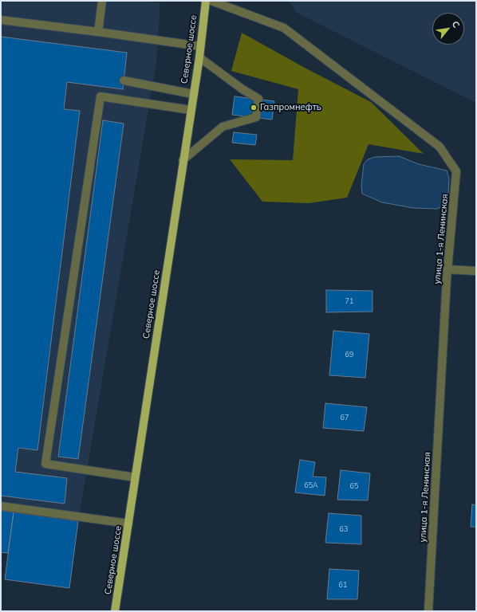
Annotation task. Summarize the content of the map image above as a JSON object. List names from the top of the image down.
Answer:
{
  "streets": {
    "main road": ["Северное шоссе"],
    "street": ["улица 1-я Ленинская"]
  },
  "places": ["Газпромнефть"],
  "house_numbers": [
    "71",
    "69",
    "67",
    "65А",
    "65",
    "63",
    "61"
  ],
  "north": "top right"
}
